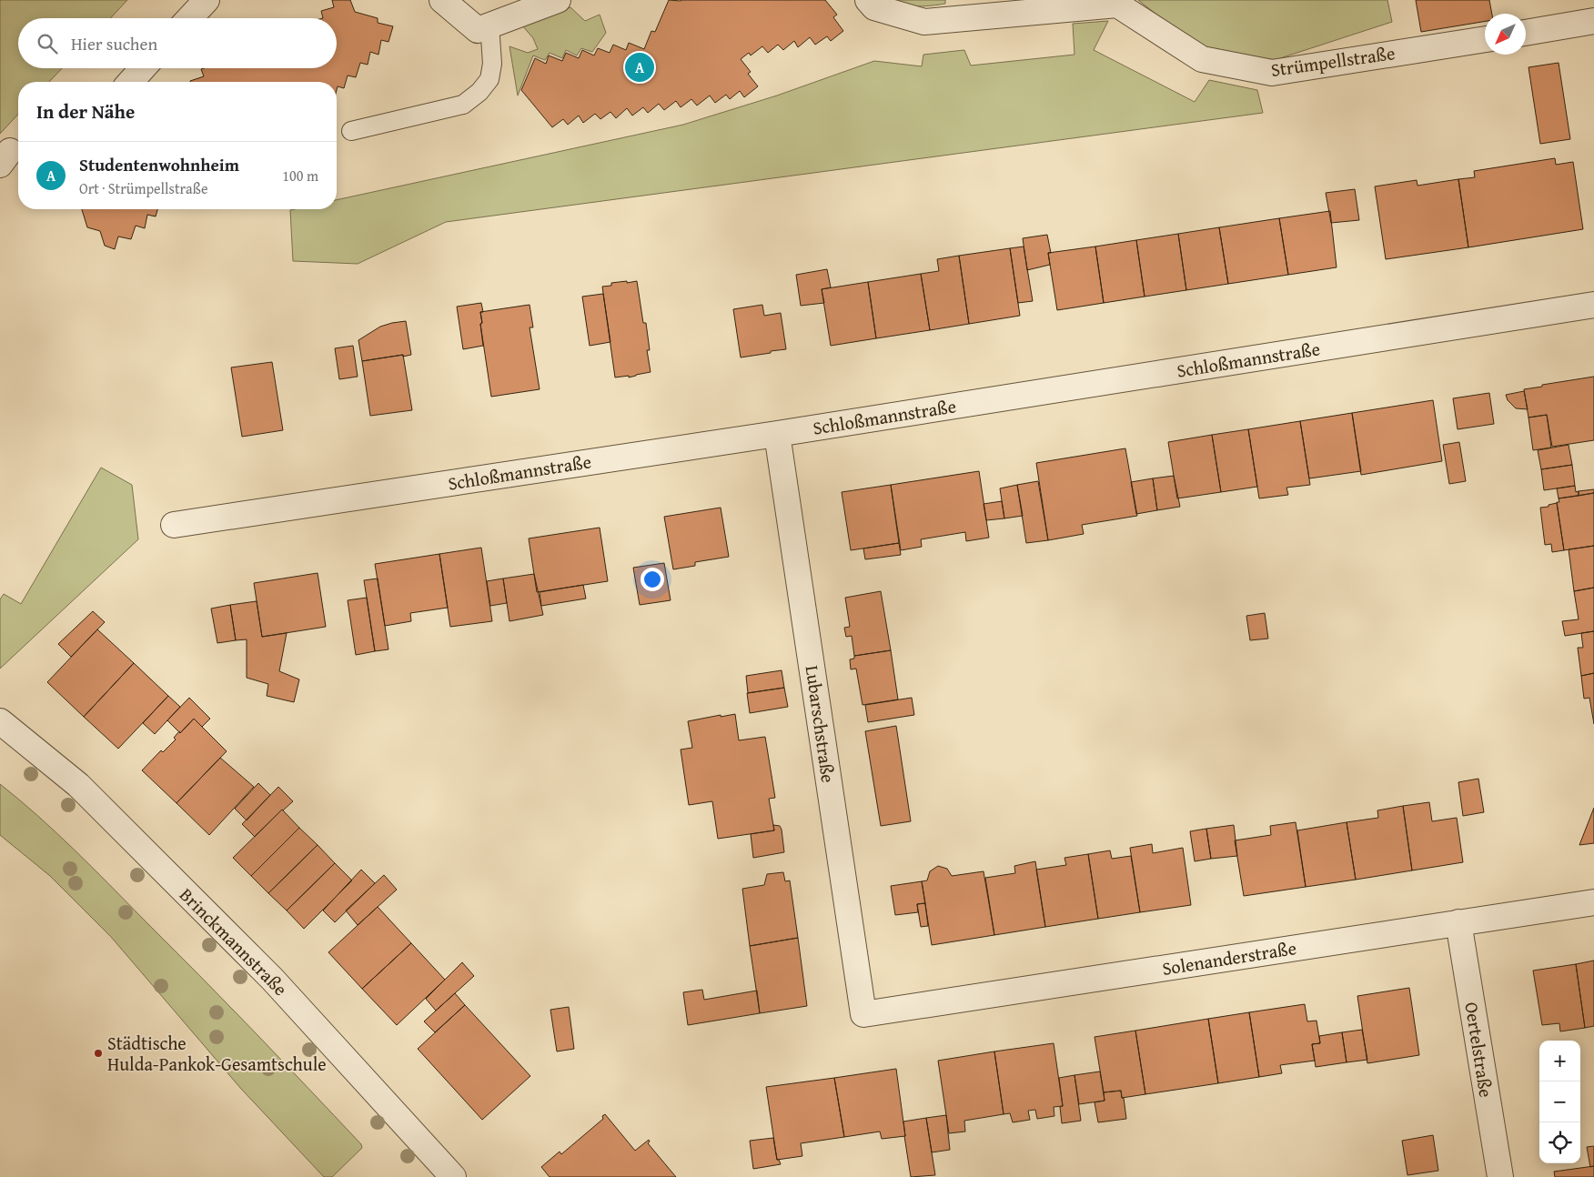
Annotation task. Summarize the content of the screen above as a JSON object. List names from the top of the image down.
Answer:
{
  "streets": {
    "street": [
      "Strümpellstraße",
      "Schloßmannstraße",
      "Lubarschstraße",
      "Brinckmannstraße",
      "Solenanderstraße",
      "Oertelstraße"
    ]
  },
  "crossings": [
    ["Schloßmannstraße", "Lubarschstraße"],
    ["Lubarschstraße", "Solenanderstraße"],
    ["Solenanderstraße", "Oertelstraße"]
  ],
  "places": ["Städtische Hulda-Pankok-Gesamtschule"],
  "north": "bottom left",
  "page": {
    "search": "Hier suchen",
    "pins": "A",
    "heading": "In der Nähe",
    "list": [
      {
        "mark": "A",
        "name": "Studentenwohnheim",
        "note": "Ort · Strümpellstraße",
        "value": "100 m"
      }
    ],
    "map_buttons": ["+", "−"]
  }
}
